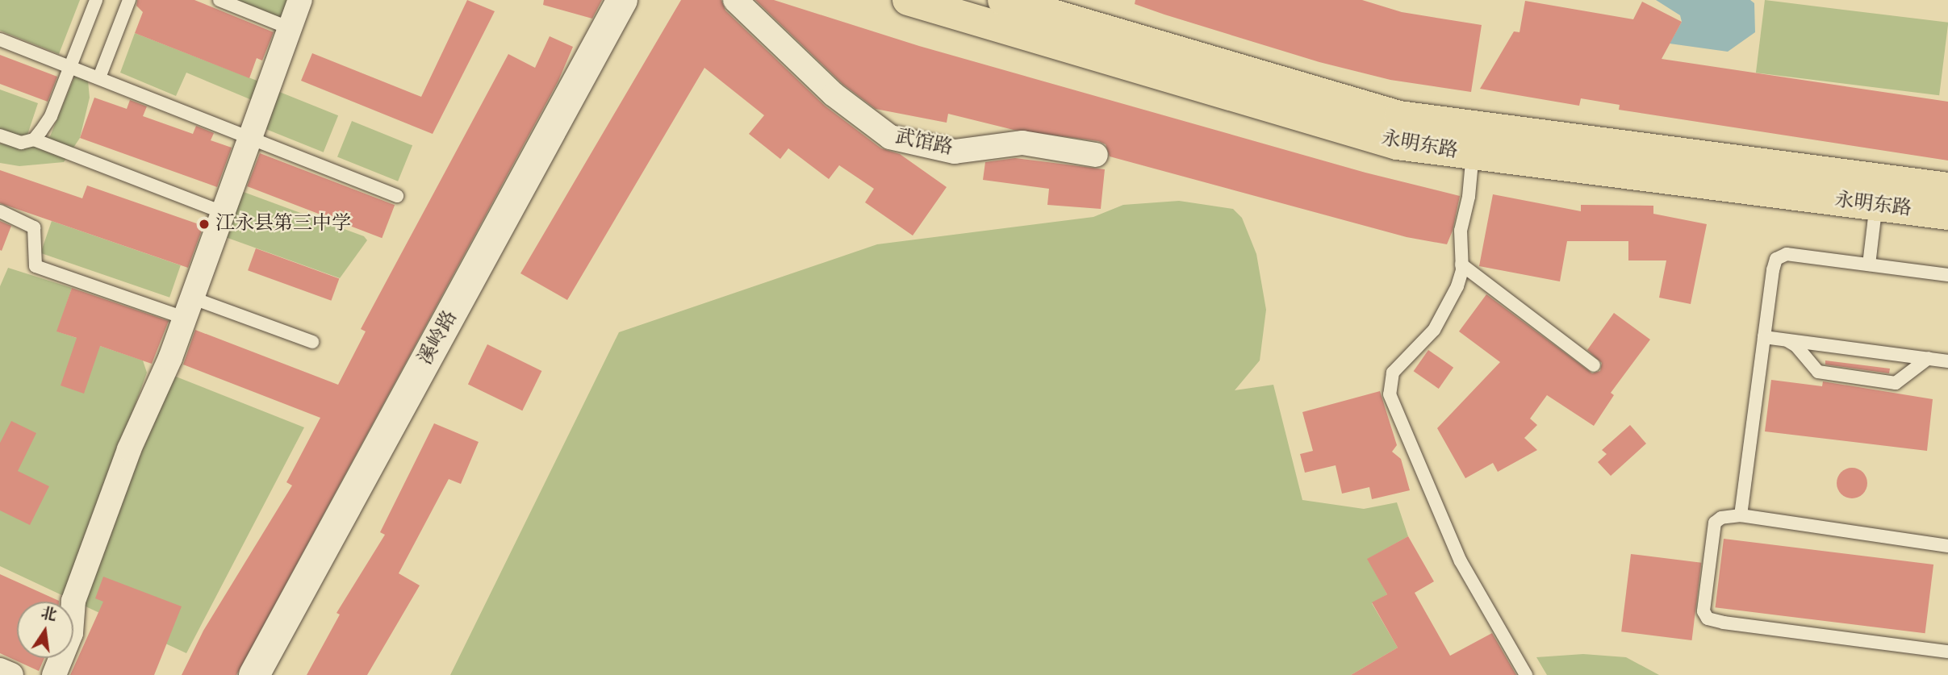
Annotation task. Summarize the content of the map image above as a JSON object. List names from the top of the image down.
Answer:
{
  "streets": {
    "main road": ["永明东路"],
    "street": ["武馆路", "溪岭路"]
  },
  "places": ["江永县第三中学"],
  "north": "top"
}
